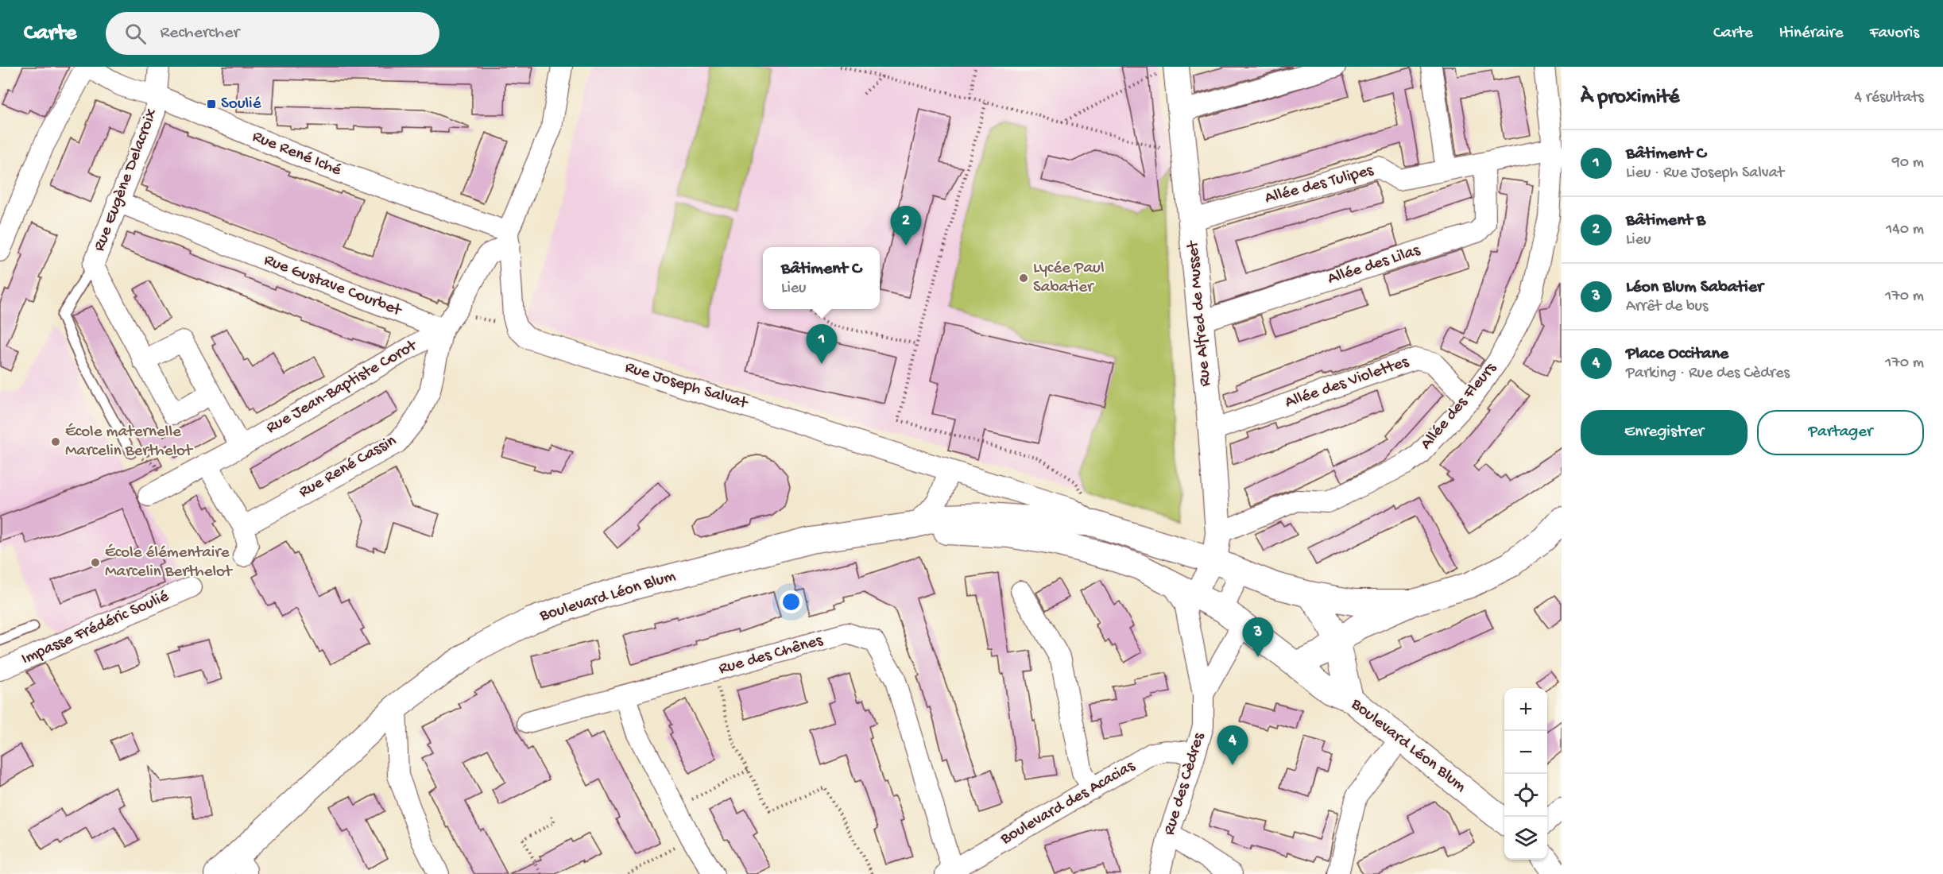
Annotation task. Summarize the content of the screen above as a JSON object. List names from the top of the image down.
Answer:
{
  "streets": {
    "street": [
      "Rue René Iché",
      "Rue Eugène Delacroix",
      "Allée des Tulipes",
      "Allée des Lilas",
      "Rue Gustave Courbet",
      "Rue Alfred de Musset",
      "Allée des Violettes",
      "Rue Joseph Salvat",
      "Rue Jean-Baptiste Corot",
      "Allée des Fleurs",
      "Rue René Cassin",
      "Boulevard Léon Blum",
      "Impasse Frédéric Soulié",
      "Rue des Chênes",
      "Rue des Cèdres",
      "Boulevard des Acacias"
    ]
  },
  "crossings": [
    ["Rue René Iché", "Rue Eugène Delacroix"],
    ["Rue Eugène Delacroix", "Rue Gustave Courbet"],
    ["Allée des Tulipes", "Allée des Lilas"],
    ["Allée des Tulipes", "Rue Alfred de Musset"],
    ["Allée des Tulipes", "Allée des Fleurs"],
    ["Allée des Lilas", "Rue Alfred de Musset"],
    ["Rue Gustave Courbet", "Rue Jean-Baptiste Corot"],
    ["Rue Gustave Courbet", "Rue René Cassin"],
    ["Rue Alfred de Musset", "Allée des Violettes"],
    ["Rue Alfred de Musset", "Allée des Fleurs"],
    ["Rue Alfred de Musset", "Boulevard Léon Blum"],
    ["Allée des Violettes", "Allée des Fleurs"],
    ["Rue Joseph Salvat", "Boulevard Léon Blum"],
    ["Rue Jean-Baptiste Corot", "Rue René Cassin"],
    ["Boulevard Léon Blum", "Rue des Cèdres"],
    ["Rue des Chênes", "Boulevard des Acacias"],
    ["Rue des Cèdres", "Boulevard des Acacias"]
  ],
  "places": {
    "transit": ["Soulié"],
    "other": ["Lycée Paul Sabatier", "École maternelle Marcelin Berthelot", "École élémentaire Marcelin Berthelot"]
  },
  "page": {
    "header": "Carte",
    "search": "Rechercher",
    "nav": ["Carte", "Itinéraire", "Favoris"],
    "heading": ["À proximité", "4 résultats"],
    "list": [
      {
        "mark": "1",
        "name": "Bâtiment C",
        "note": "Lieu · Rue Joseph Salvat",
        "value": "90 m"
      },
      {
        "mark": "2",
        "name": "Bâtiment B",
        "note": "Lieu",
        "value": "140 m"
      },
      {
        "mark": "3",
        "name": "Léon Blum Sabatier",
        "note": "Arrêt de bus",
        "value": "170 m"
      },
      {
        "mark": "4",
        "name": "Place Occitane",
        "note": "Parking · Rue des Cèdres",
        "value": "170 m"
      }
    ],
    "pins": [
      "2",
      "1",
      "3",
      "4"
    ],
    "popup": ["Bâtiment C", "Lieu"],
    "buttons": ["Enregistrer", "Partager"],
    "map_buttons": ["+", "−"]
  }
}
